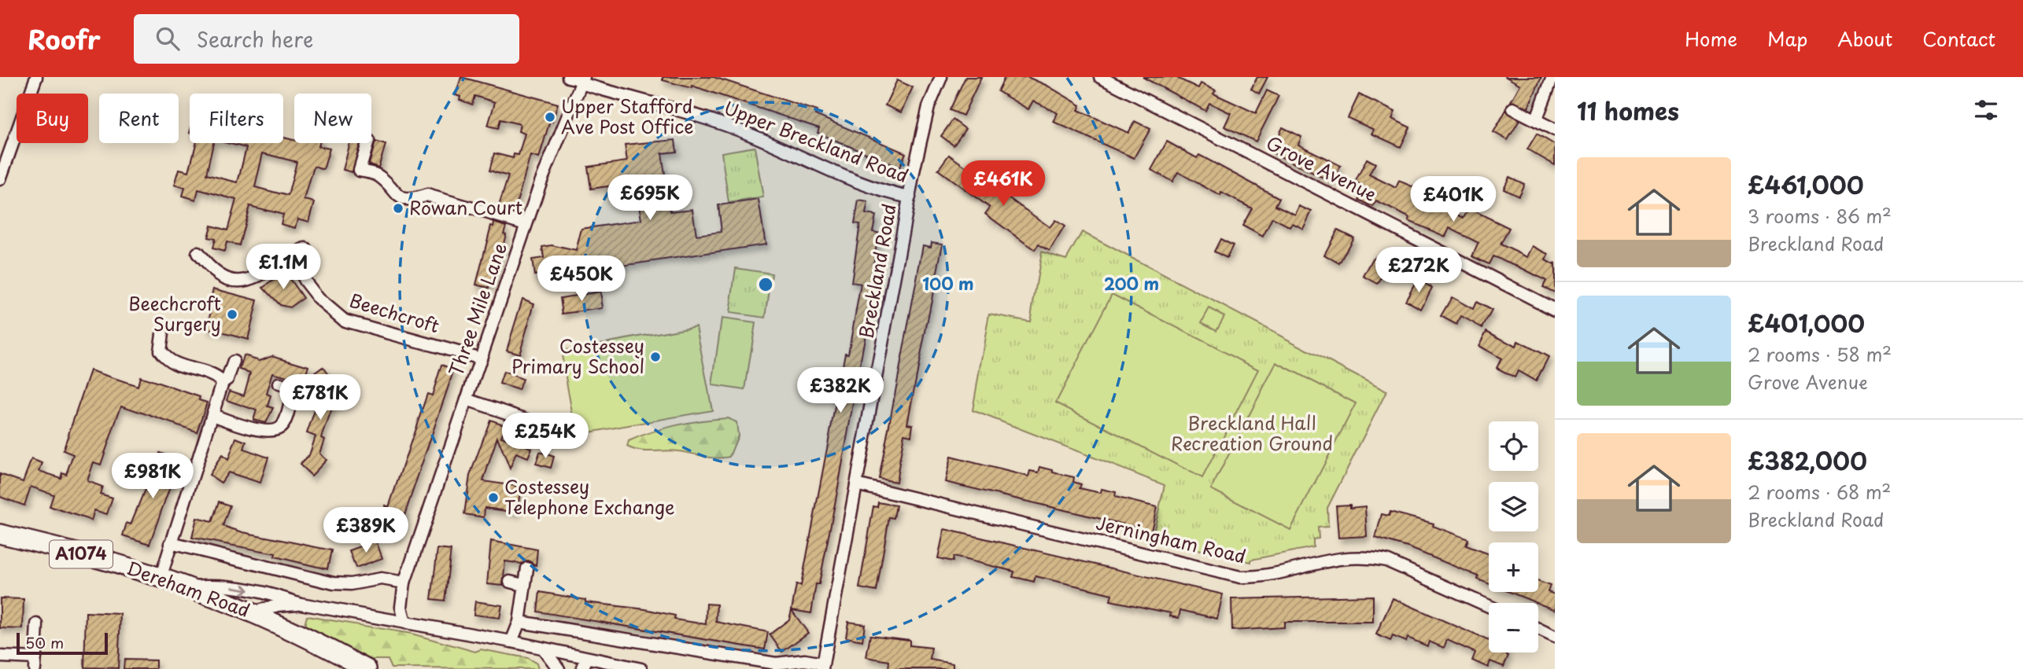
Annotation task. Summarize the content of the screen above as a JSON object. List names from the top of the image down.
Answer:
{
  "streets": {
    "highway": ["A1074", "Dereham Road"],
    "street": [
      "Upper Breckland Road",
      "Grove Avenue",
      "Breckland Road",
      "Three Mile Lane",
      "Beechcroft",
      "Jerningham Road"
    ]
  },
  "crossings": [
    ["Upper Breckland Road", "Breckland Road"],
    ["Upper Breckland Road", "Three Mile Lane"],
    ["Breckland Road", "Jerningham Road"],
    ["Three Mile Lane", "Beechcroft"],
    ["Three Mile Lane", "Dereham Road"]
  ],
  "parks": ["Breckland Hall Recreation Ground"],
  "places": [
    "Upper Stafford Ave Post Office",
    "Rowan Court",
    "Beechcroft Surgery",
    "Costessey Primary School",
    "Costessey Telephone Exchange"
  ],
  "scale_bar": "50 m",
  "page": {
    "header": "Roofr",
    "search": "Search here",
    "nav": [
      "Home",
      "Map",
      "About",
      "Contact"
    ],
    "heading": "11 homes",
    "chip": [
      "Buy",
      "Rent",
      "Filters",
      "New"
    ],
    "list": [
      {
        "name": "£461,000",
        "note": "3 rooms · 86 m² · Breckland Road"
      },
      {
        "name": "£401,000",
        "note": "2 rooms · 58 m² · Grove Avenue"
      },
      {
        "name": "£382,000",
        "note": "2 rooms · 68 m² · Breckland Road"
      }
    ],
    "price": [
      "£461K",
      "£695K",
      "£401K",
      "£1.1M",
      "£272K",
      "£450K",
      "£382K",
      "£781K",
      "£254K",
      "£981K",
      "£389K"
    ],
    "map_buttons": ["+", "−"],
    "scale": "50 m"
  },
  "rings": ["100 m", "200 m"]
}
